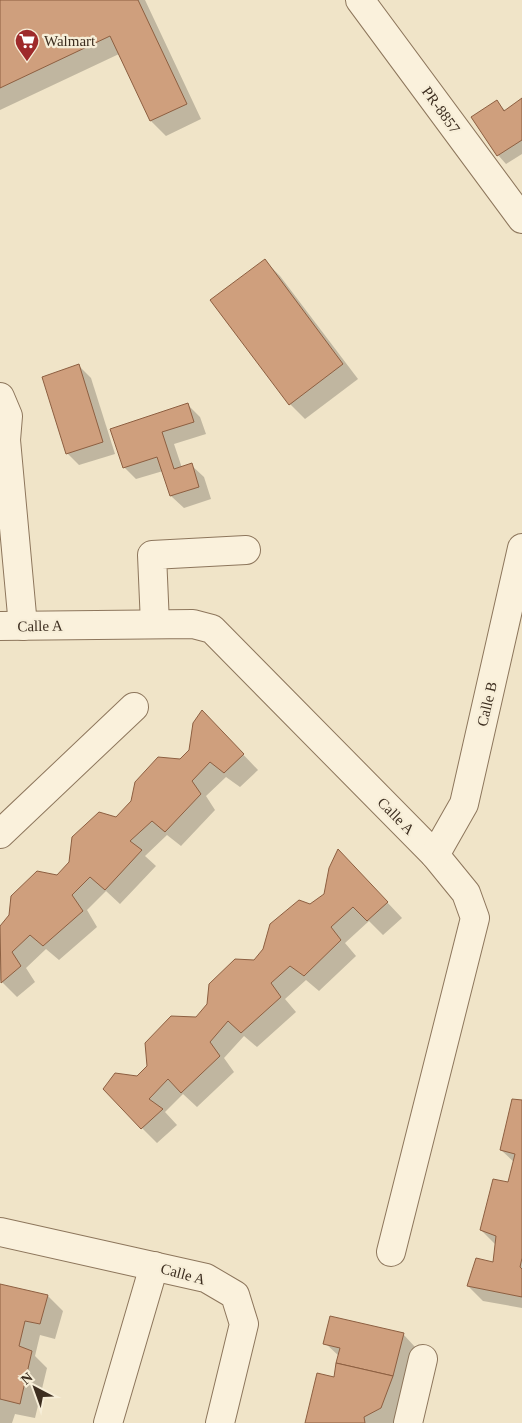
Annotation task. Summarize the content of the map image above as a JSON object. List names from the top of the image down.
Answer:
{
  "streets": {
    "street": ["PR-8857", "Calle A", "Calle B"]
  },
  "crossings": [
    ["Calle A", "Calle B"]
  ],
  "places": {
    "supermarket": ["Walmart"]
  },
  "north": "top left"
}
